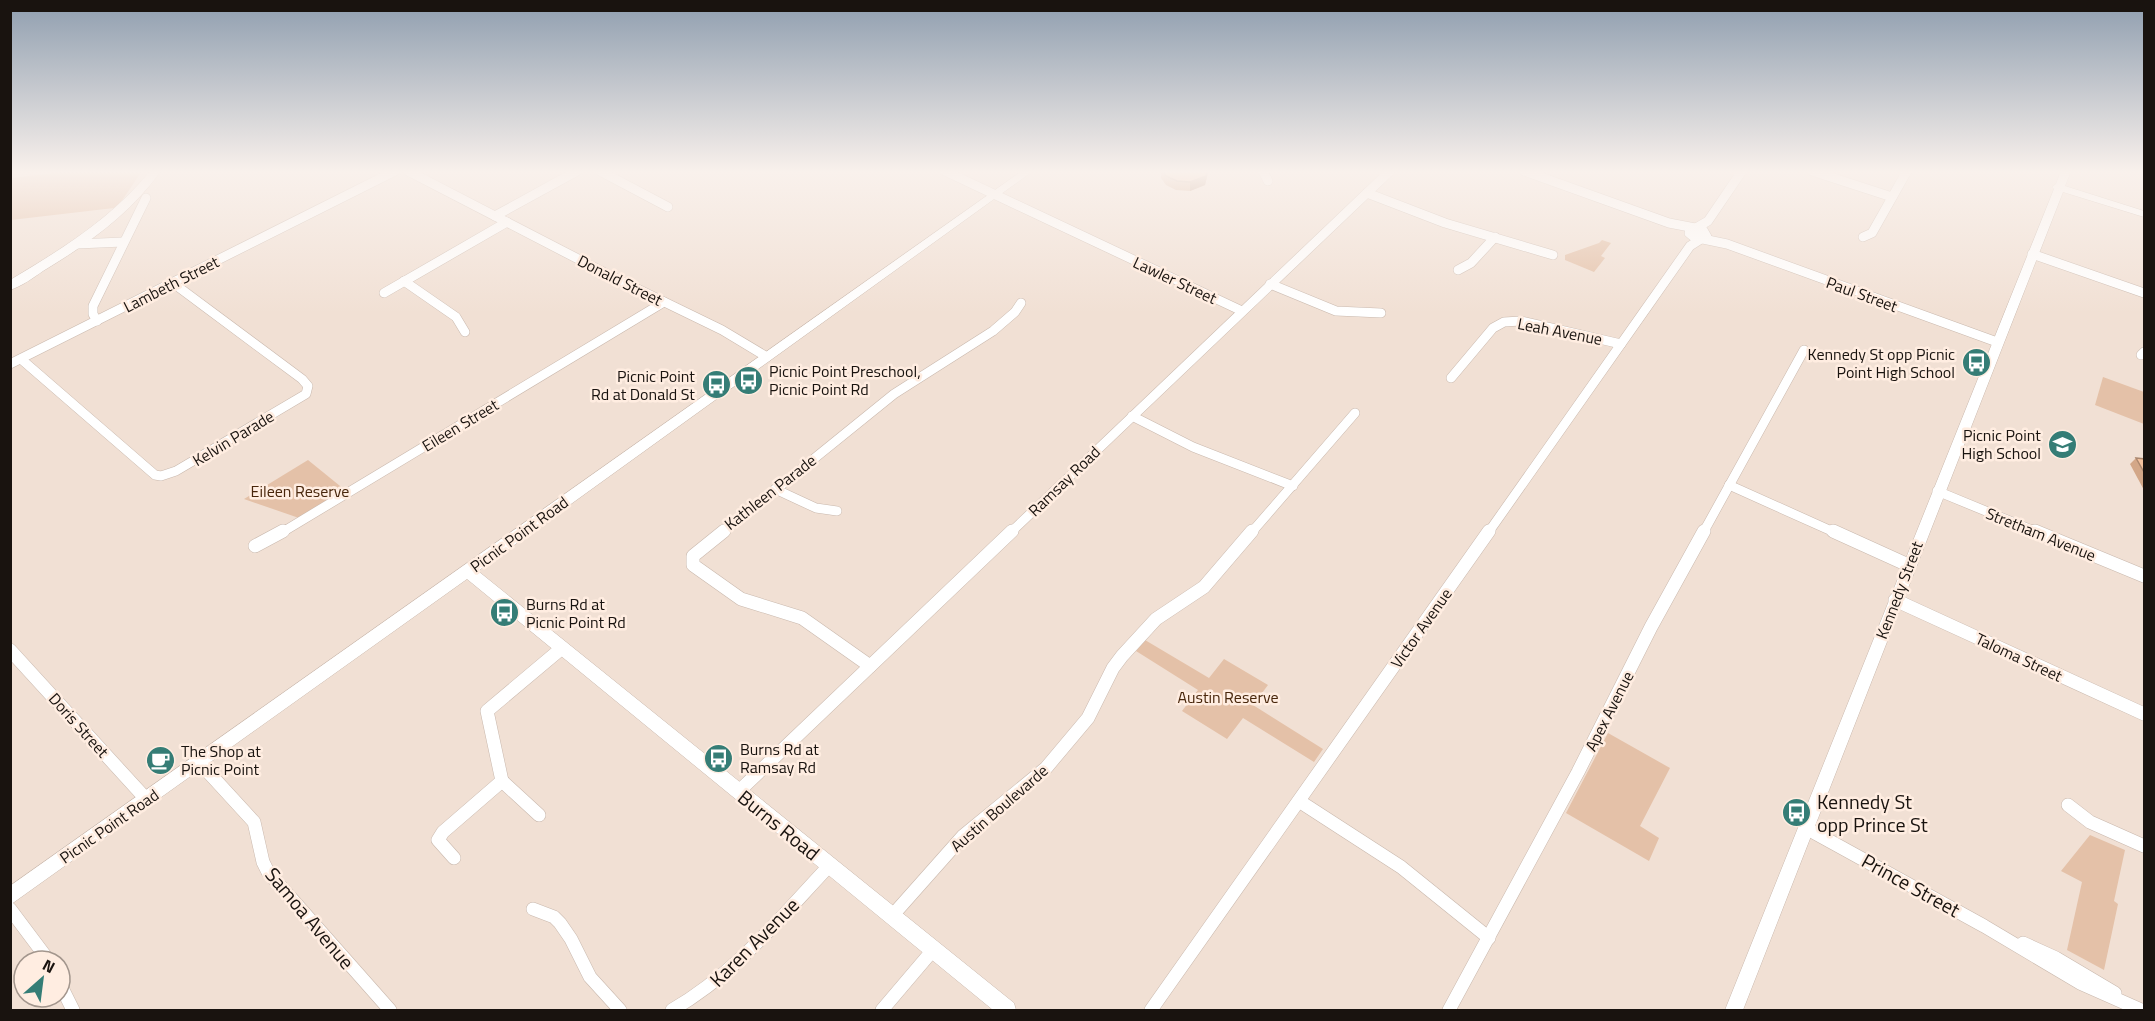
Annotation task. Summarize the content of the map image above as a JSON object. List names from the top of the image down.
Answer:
{
  "streets": {
    "street": [
      "Donald Street",
      "Lawler Street",
      "Lambeth Street",
      "Paul Street",
      "Leah Avenue",
      "Eileen Street",
      "Kelvin Parade",
      "Ramsay Road",
      "Kathleen Parade",
      "Picnic Point Road",
      "Stretham Avenue",
      "Kennedy Street",
      "Victor Avenue",
      "Taloma Street",
      "Apex Avenue",
      "Doris Street",
      "Austin Boulevarde",
      "Burns Road",
      "Prince Street",
      "Samoa Avenue",
      "Karen Avenue"
    ]
  },
  "crossings": [
    ["Donald Street", "Eileen Street"],
    ["Donald Street", "Picnic Point Road"],
    ["Lawler Street", "Ramsay Road"],
    ["Lambeth Street", "Kelvin Parade"],
    ["Paul Street", "Kennedy Street"],
    ["Paul Street", "Victor Avenue"],
    ["Leah Avenue", "Victor Avenue"],
    ["Ramsay Road", "Kathleen Parade"],
    ["Ramsay Road", "Burns Road"],
    ["Picnic Point Road", "Doris Street"],
    ["Picnic Point Road", "Burns Road"],
    ["Picnic Point Road", "Samoa Avenue"],
    ["Stretham Avenue", "Kennedy Street"],
    ["Kennedy Street", "Taloma Street"],
    ["Kennedy Street", "Prince Street"],
    ["Austin Boulevarde", "Burns Road"],
    ["Burns Road", "Karen Avenue"]
  ],
  "parks": ["Eileen Reserve", "Austin Reserve"],
  "places": {
    "bus stop": [
      "Kennedy St opp Picnic Point High School",
      "Picnic Point Preschool, Picnic Point Rd",
      "Picnic Point Rd at Donald St",
      "Burns Rd at Picnic Point Rd",
      "Burns Rd at Ramsay Rd",
      "Kennedy St opp Prince St"
    ],
    "school or university": ["Picnic Point High School"],
    "cafe": ["The Shop at Picnic Point"]
  },
  "north": "top right"
}
